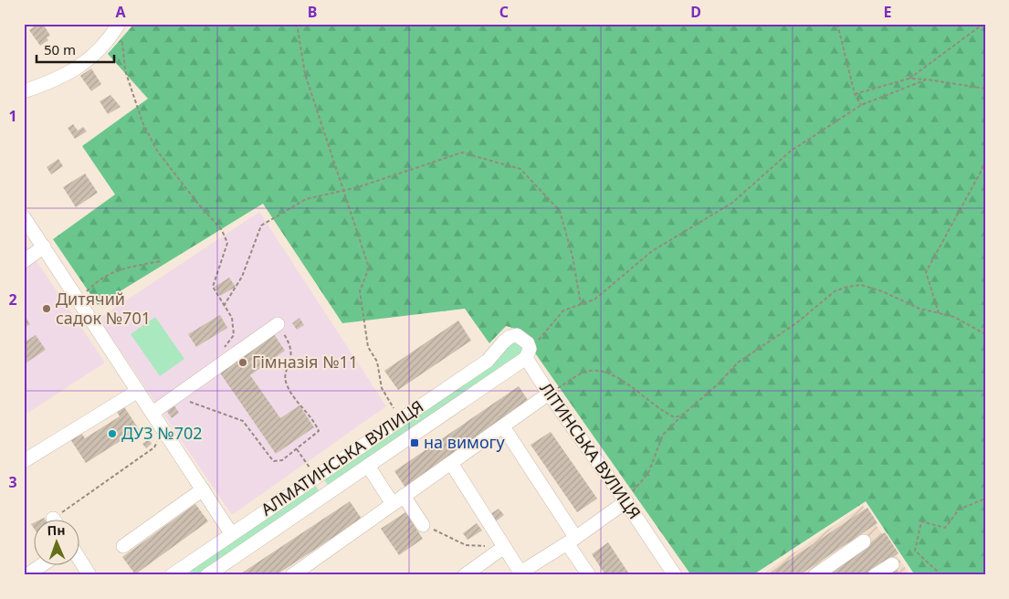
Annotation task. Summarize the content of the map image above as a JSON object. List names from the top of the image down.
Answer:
{
  "streets": {
    "street": ["ЛІТИНСЬКА ВУЛИЦЯ", "АЛМАТИНСЬКА ВУЛИЦЯ"]
  },
  "crossings": [
    ["ЛІТИНСЬКА ВУЛИЦЯ", "АЛМАТИНСЬКА ВУЛИЦЯ"]
  ],
  "places": {
    "other": ["Дитячий садок №701", "Гімназія №11", "ДУЗ №702"],
    "transit": ["на вимогу"]
  },
  "scale_bar": "50 m",
  "north": "top",
  "grid": {
    "columns": [
      "A",
      "B",
      "C",
      "D",
      "E"
    ],
    "rows": ["1", "2", "3"]
  }
}
